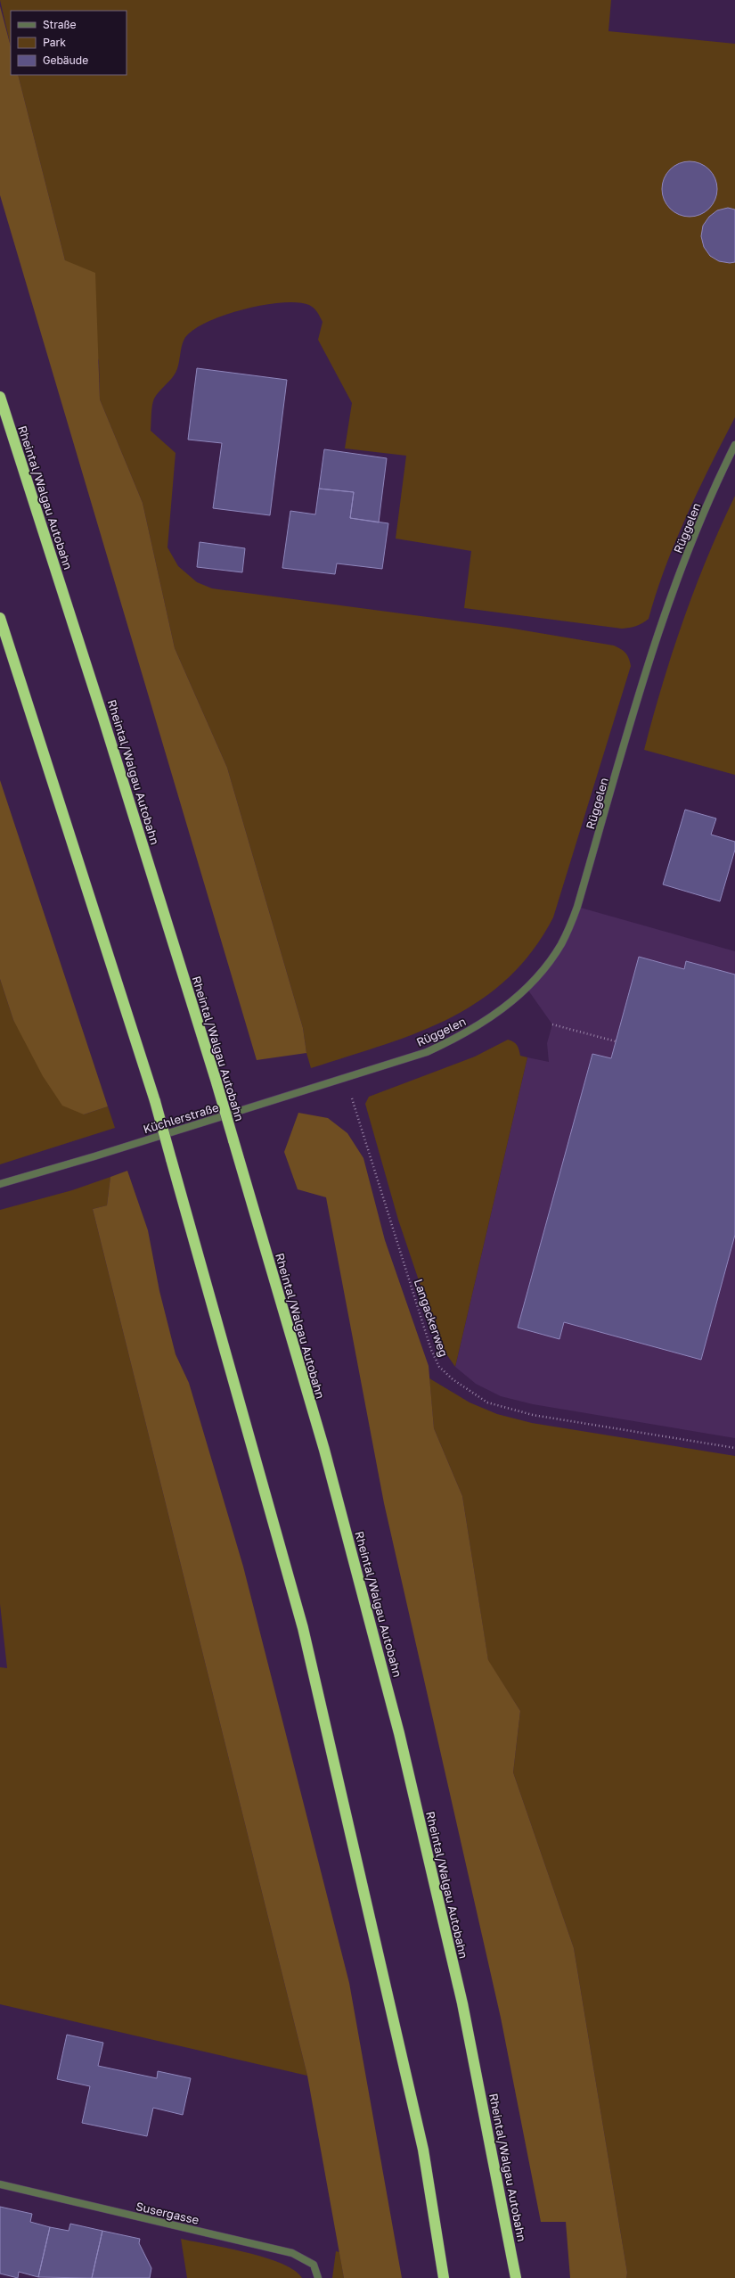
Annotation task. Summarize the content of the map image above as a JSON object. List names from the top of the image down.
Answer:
{
  "streets": {
    "highway": ["Rheintal/Walgau Autobahn"],
    "street": ["Rüggelen", "Küchlerstraße", "Susergasse"],
    "path": ["Langackerweg"]
  },
  "crossings": [
    ["Rüggelen", "Küchlerstraße"],
    ["Küchlerstraße", "Langackerweg"]
  ],
  "legend": ["Straße", "Park", "Gebäude"]
}
